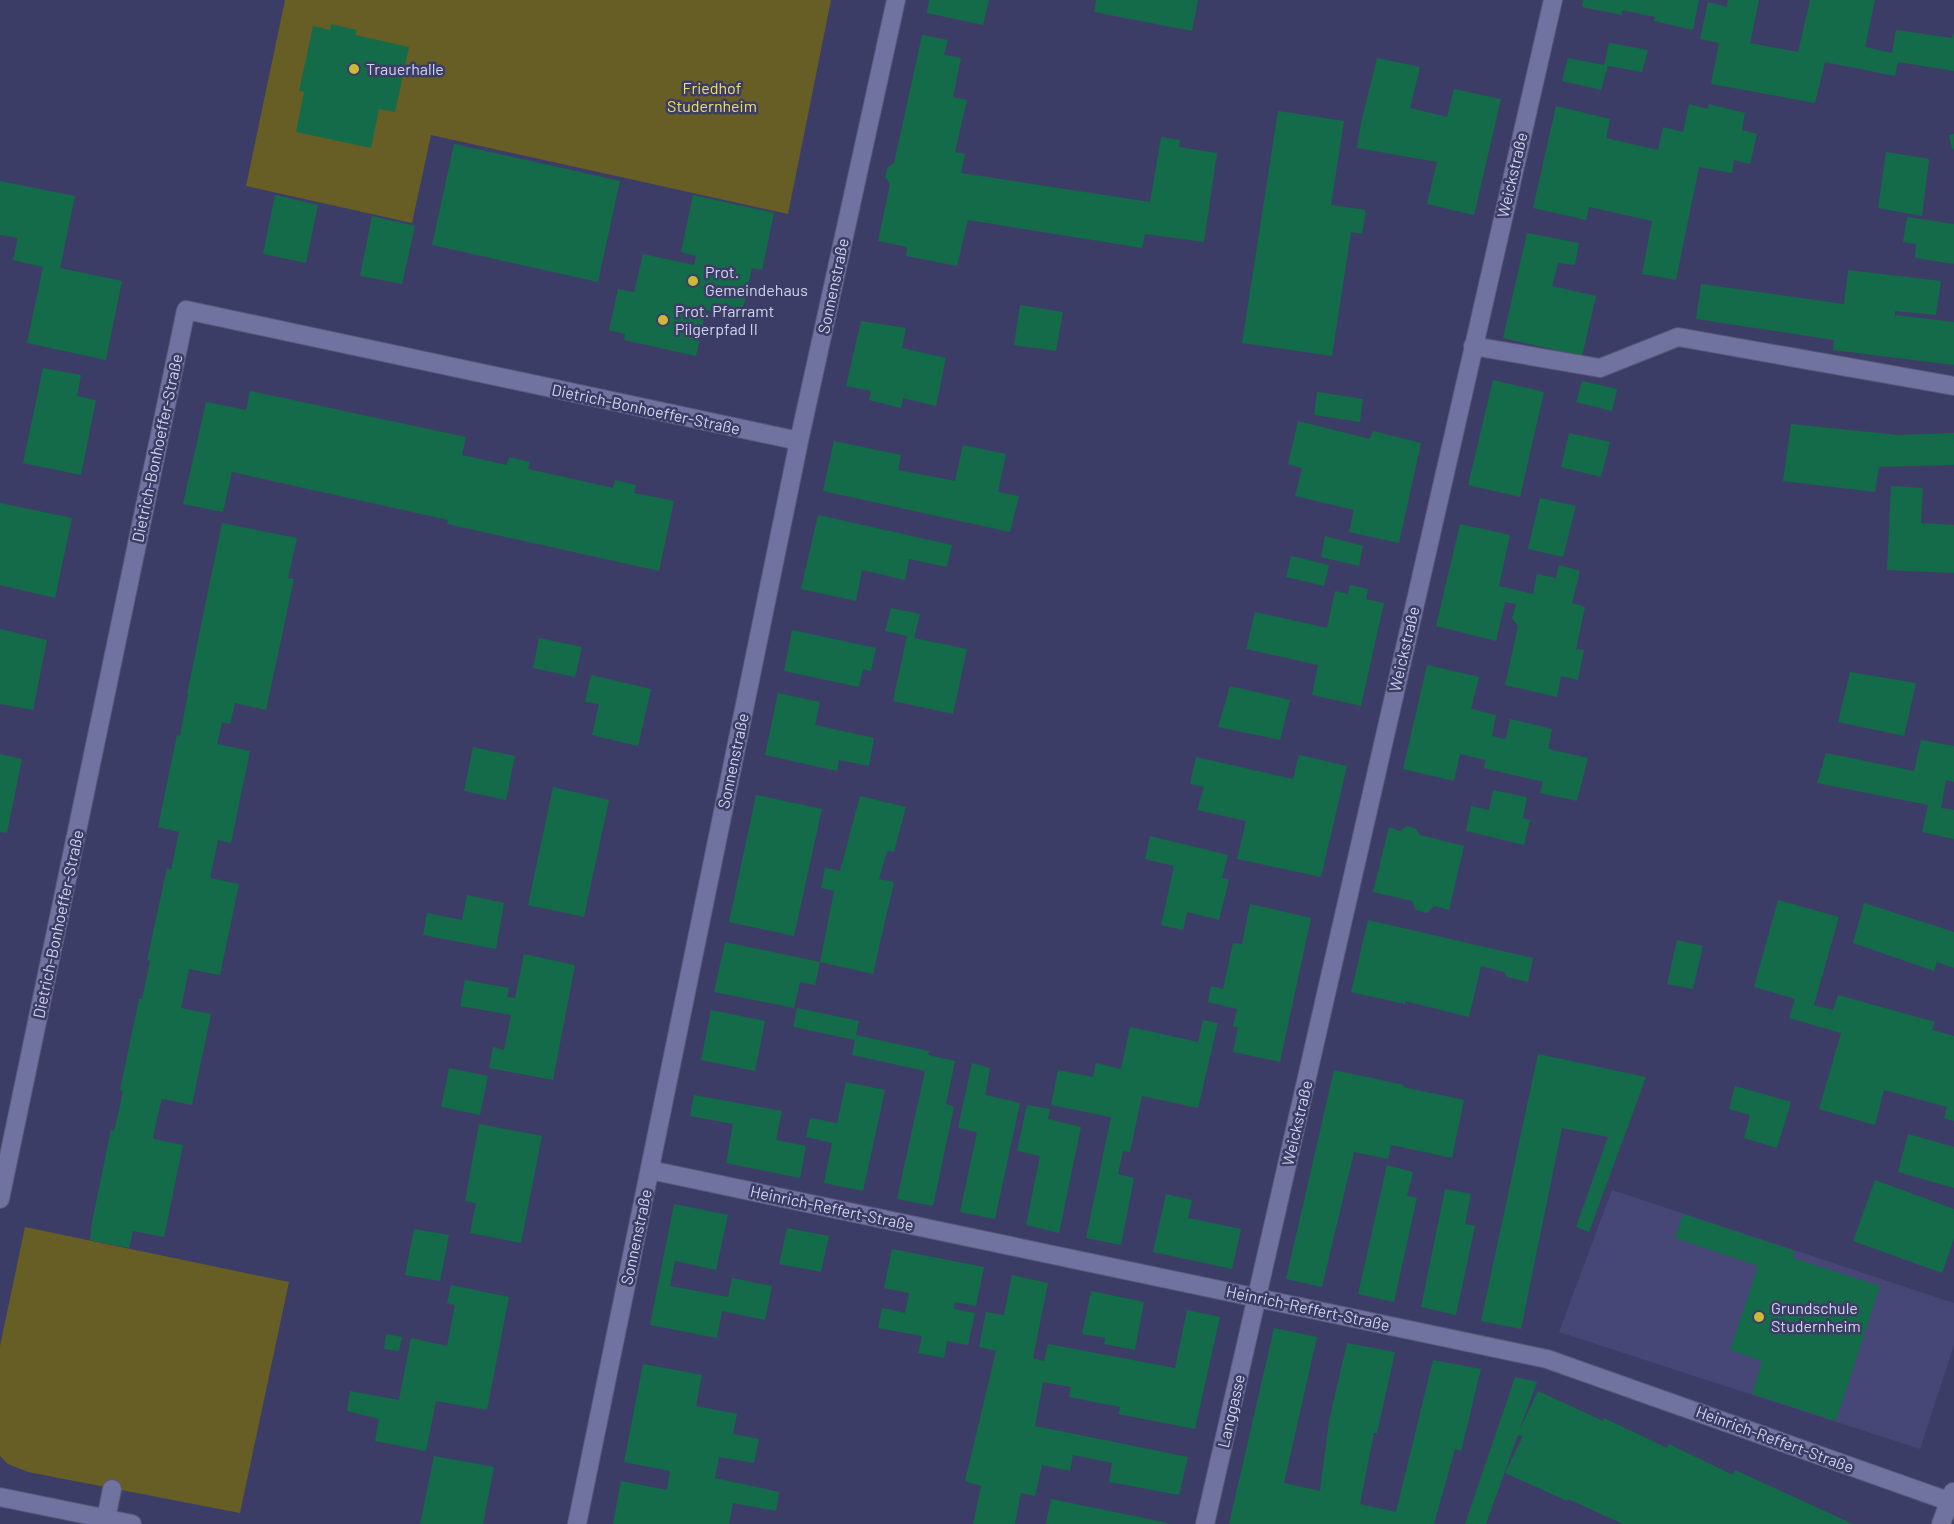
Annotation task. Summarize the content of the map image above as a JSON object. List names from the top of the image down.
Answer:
{
  "streets": {
    "street": [
      "Weickstraße",
      "Sonnenstraße",
      "Dietrich-Bonhoeffer-Straße",
      "Heinrich-Reffert-Straße",
      "Langgasse"
    ]
  },
  "crossings": [
    ["Weickstraße", "Heinrich-Reffert-Straße"],
    ["Weickstraße", "Langgasse"],
    ["Sonnenstraße", "Dietrich-Bonhoeffer-Straße"],
    ["Sonnenstraße", "Heinrich-Reffert-Straße"],
    ["Heinrich-Reffert-Straße", "Langgasse"]
  ],
  "parks": ["Friedhof Studernheim"],
  "places": [
    "Trauerhalle",
    "Prot. Gemeindehaus",
    "Prot. Pfarramt Pilgerpfad II",
    "Grundschule Studernheim"
  ]
}
